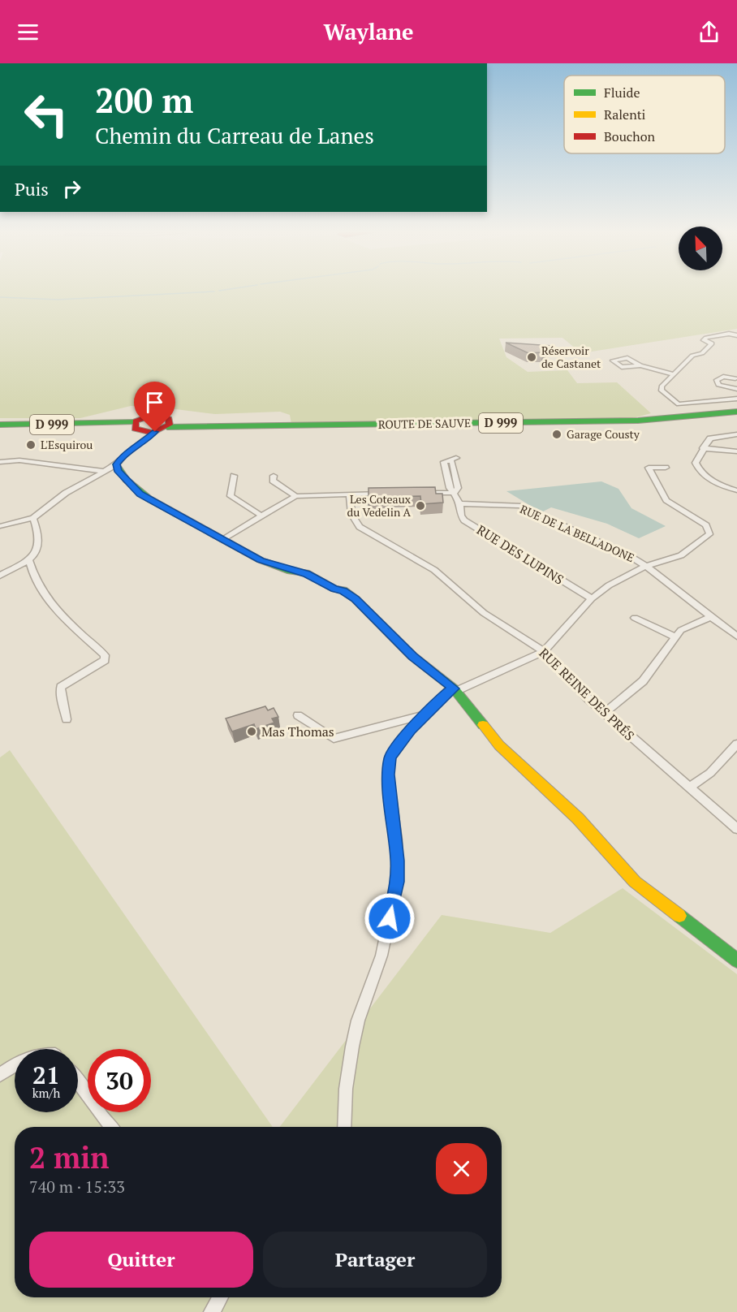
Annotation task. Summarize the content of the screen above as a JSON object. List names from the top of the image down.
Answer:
{
  "streets": {
    "main road": ["D 999", "ROUTE DE SAUVE"],
    "street": ["RUE DE LA BELLADONE", "RUE DES LUPINS", "RUE REINE DES PRÉS"]
  },
  "crossings": [
    ["RUE DE LA BELLADONE", "RUE DES LUPINS"]
  ],
  "places": [
    "Réservoir de Castanet",
    "Garage Cousty",
    "L'Esquirou",
    "Les Coteaux du Vedelin A",
    "Mas Thomas"
  ],
  "legend": ["Fluide", "Ralenti", "Bouchon"],
  "north": "top left",
  "page": {
    "header": "Waylane",
    "turn": ["200 m", "Chemin du Carreau de Lanes"],
    "then": "Puis",
    "speed": "21 km/h",
    "limit": "30",
    "heading": ["2 min", "740 m · 15:33"],
    "buttons": ["Quitter", "Partager"]
  }
}
